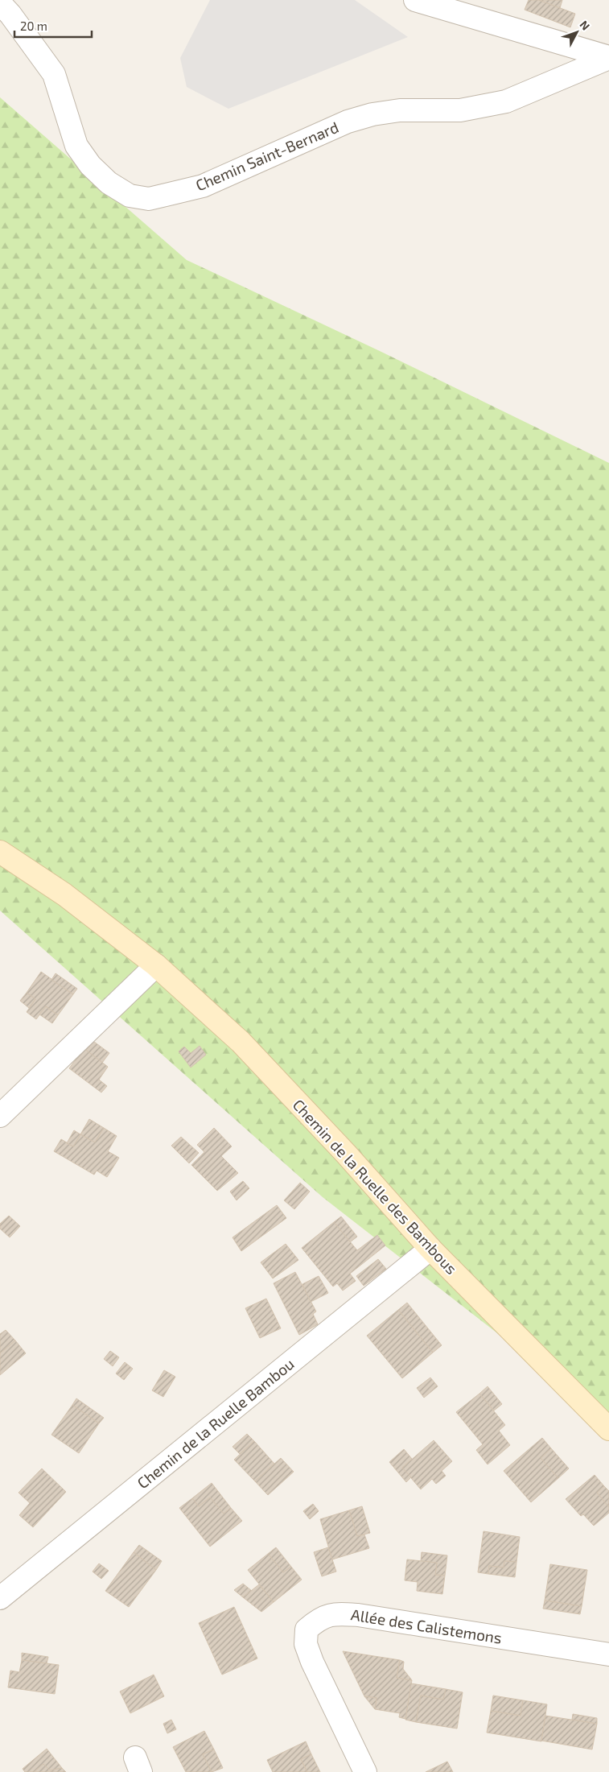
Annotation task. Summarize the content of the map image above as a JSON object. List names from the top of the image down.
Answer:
{
  "streets": {
    "street": [
      "Chemin Saint-Bernard",
      "Chemin de la Ruelle des Bambous",
      "Chemin de la Ruelle Bambou",
      "Allée des Calistemons"
    ]
  },
  "crossings": [
    ["Chemin de la Ruelle des Bambous", "Chemin de la Ruelle Bambou"]
  ],
  "scale_bar": "20 m",
  "north": "top right"
}
